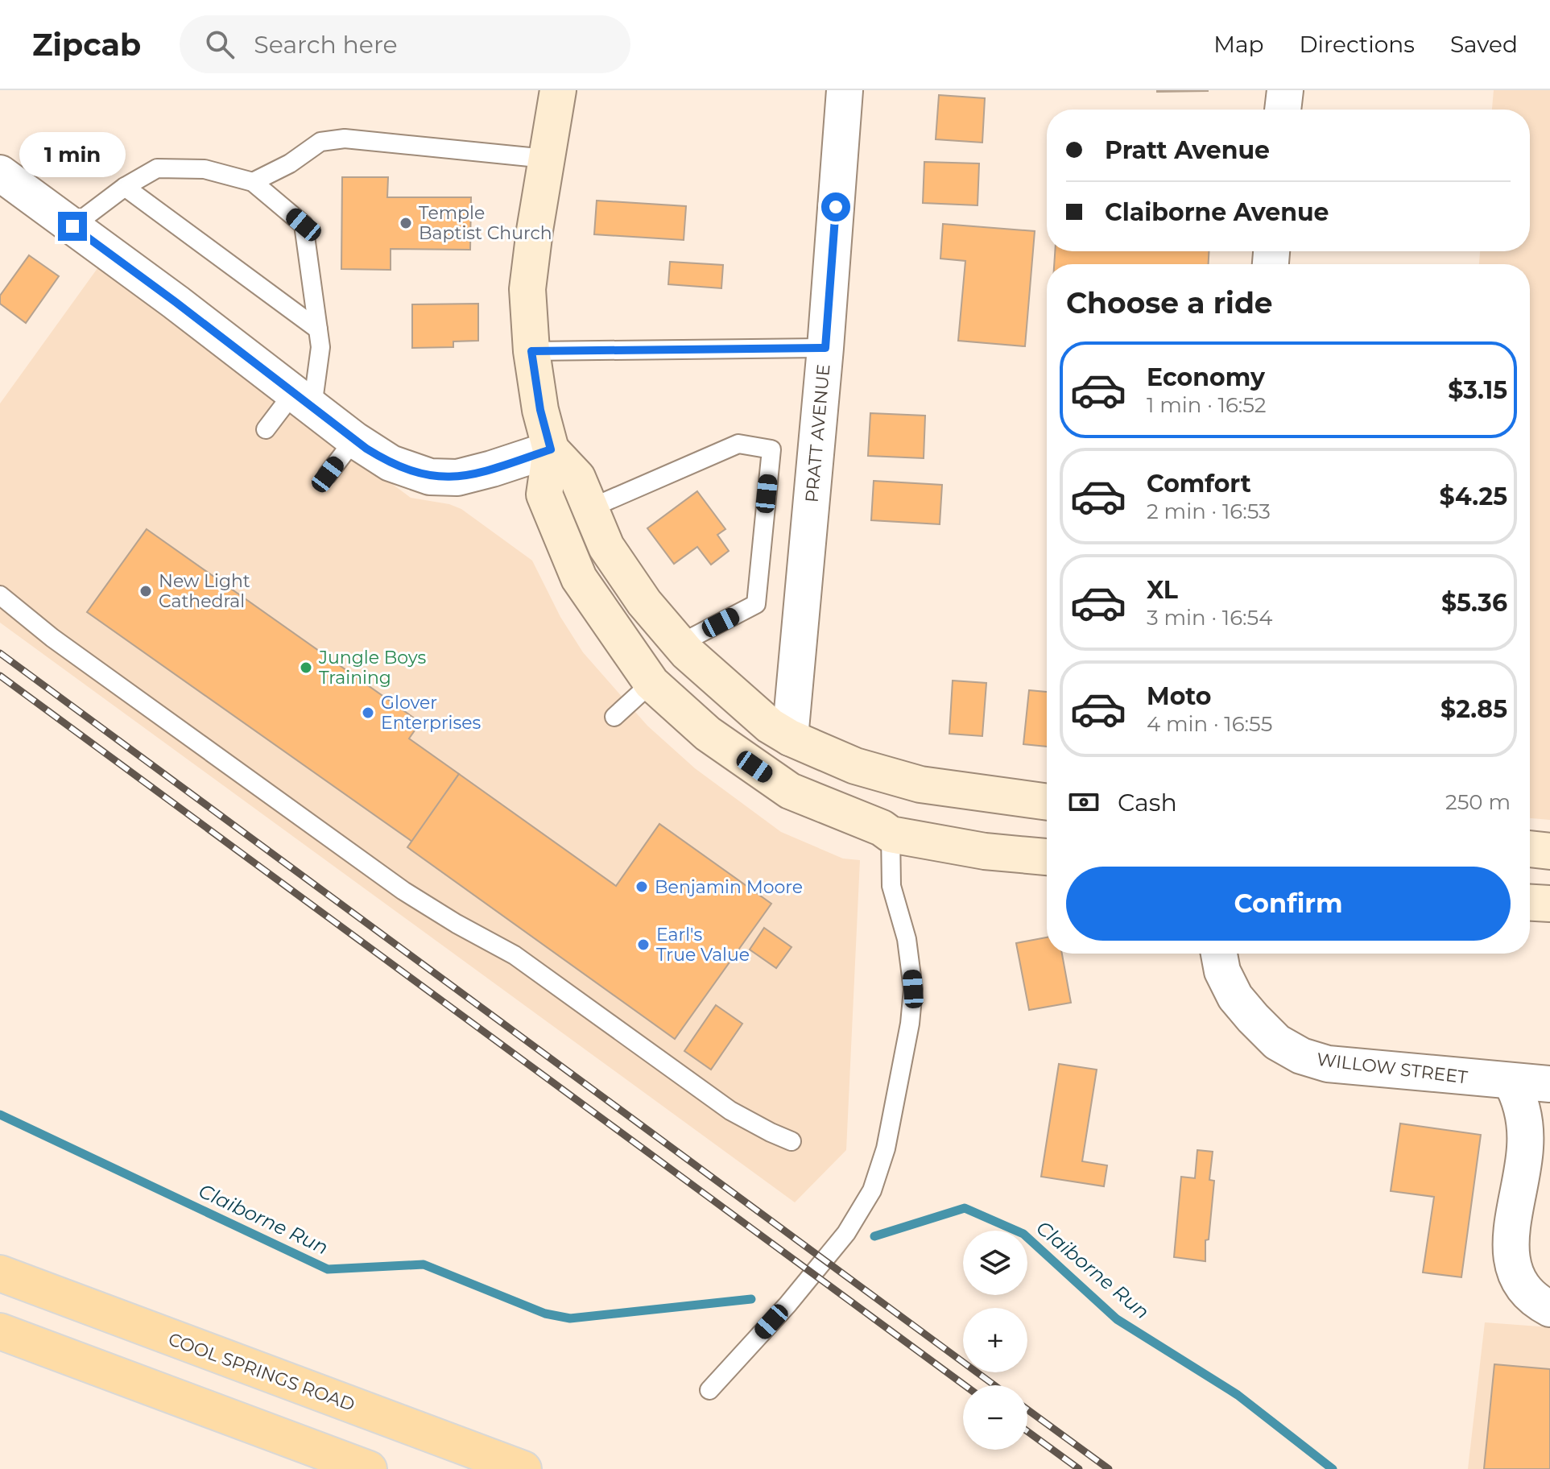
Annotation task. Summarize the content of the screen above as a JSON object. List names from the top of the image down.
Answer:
{
  "streets": {
    "main road": ["COOL SPRINGS ROAD"],
    "street": ["PRATT AVENUE", "WILLOW STREET"]
  },
  "water": ["Claiborne Run"],
  "places": [
    "Temple Baptist Church",
    "New Light Cathedral",
    "Jungle Boys Training",
    "Glover Enterprises",
    "Benjamin Moore",
    "Earl's True Value"
  ],
  "page": {
    "header": "Zipcab",
    "search": "Search here",
    "nav": ["Map", "Directions", "Saved"],
    "banner": ["Pratt Avenue", "Claiborne Avenue"],
    "bubble": "1 min",
    "heading": "Choose a ride",
    "list": [
      {
        "name": "Economy",
        "note": "1 min · 16:52",
        "value": "$3.15"
      },
      {
        "name": "Comfort",
        "note": "2 min · 16:53",
        "value": "$4.25"
      },
      {
        "name": "XL",
        "note": "3 min · 16:54",
        "value": "$5.36"
      },
      {
        "name": "Moto",
        "note": "4 min · 16:55",
        "value": "$2.85"
      }
    ],
    "pay": ["Cash", "250 m"],
    "buttons": "Confirm",
    "map_buttons": ["+", "−"]
  }
}
